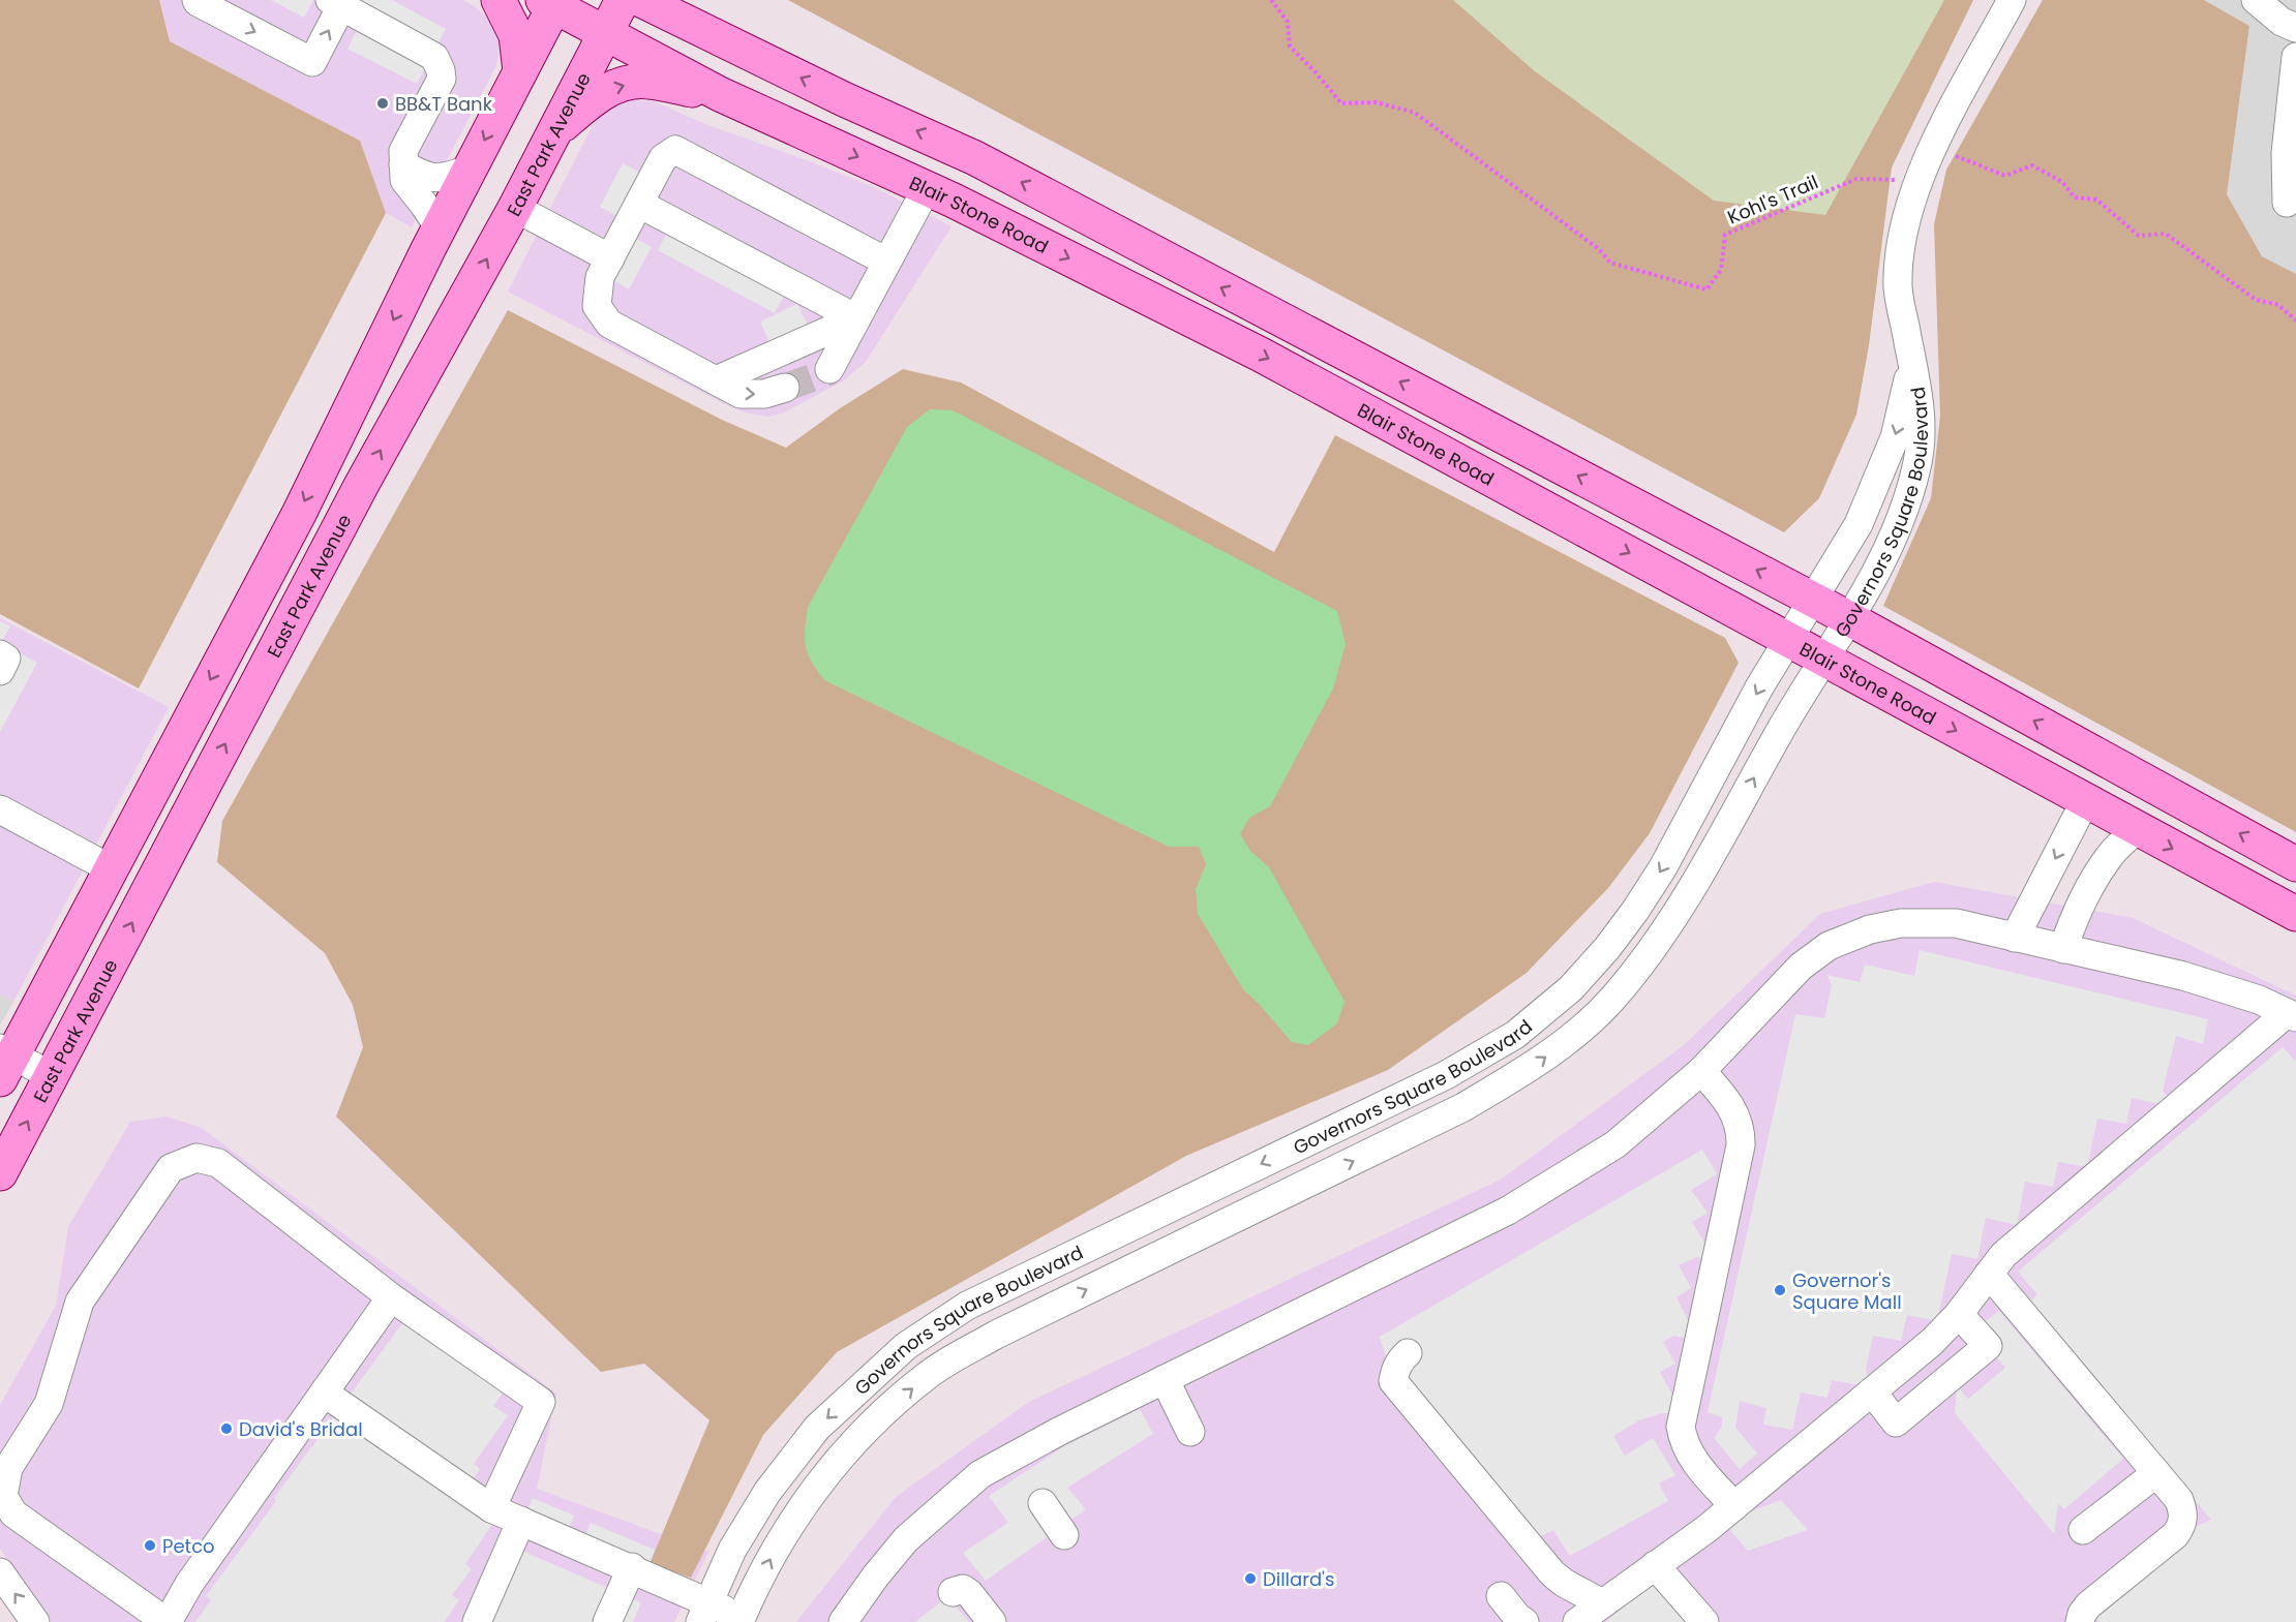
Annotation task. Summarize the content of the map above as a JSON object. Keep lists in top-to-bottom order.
{
  "streets": {
    "main road": ["East Park Avenue", "Blair Stone Road"],
    "street": ["Governors Square Boulevard"],
    "path": ["Kohl's Trail"]
  },
  "crossings": [
    ["East Park Avenue", "Blair Stone Road"],
    ["Blair Stone Road", "Governors Square Boulevard"]
  ],
  "places": [
    "BB&T Bank",
    "Governor's Square Mall",
    "David's Bridal",
    "Petco",
    "Dillard's"
  ]
}
